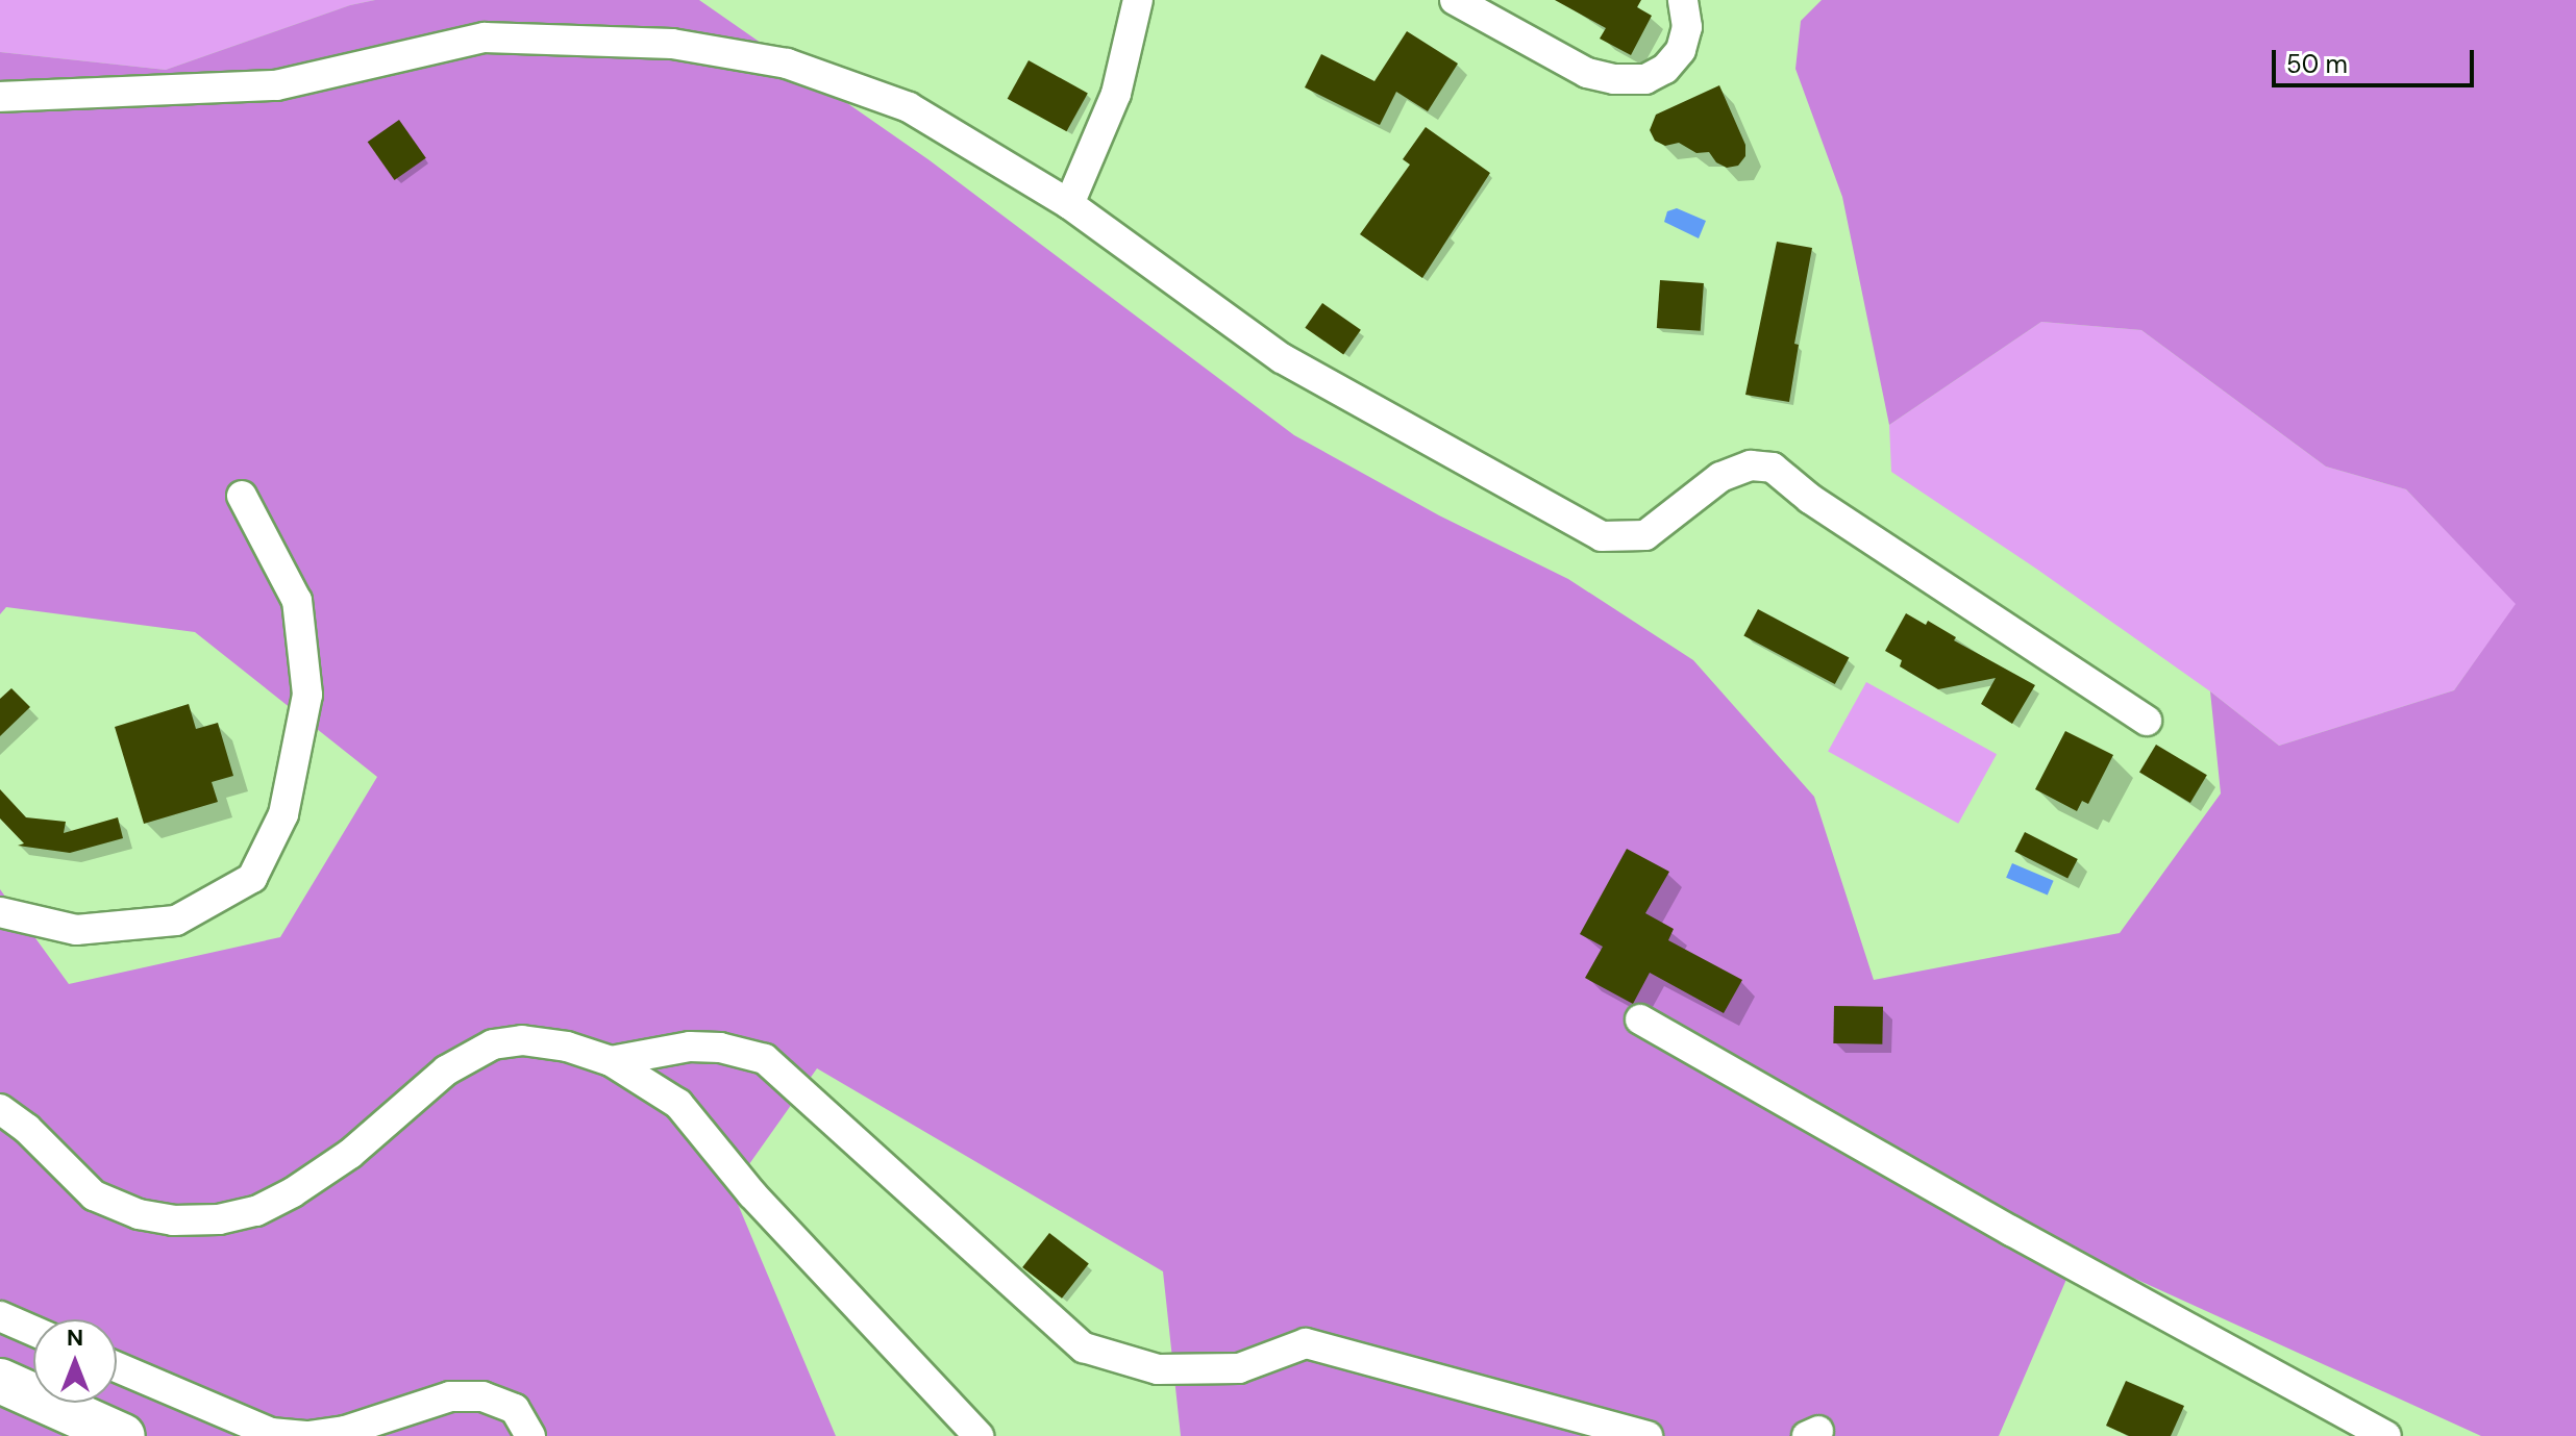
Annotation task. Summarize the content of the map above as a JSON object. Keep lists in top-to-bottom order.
{
  "scale_bar": "50 m",
  "north": "top"
}
